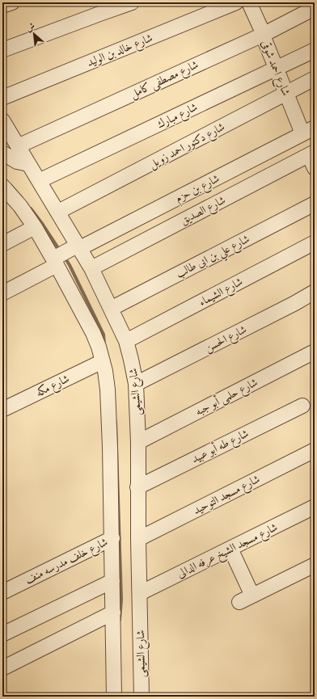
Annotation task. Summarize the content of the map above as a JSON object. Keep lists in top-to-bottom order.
{
  "streets": {
    "street": [
      "شارع خالد بن الوليد",
      "شارع احمد شوقى",
      "شارع مصطفى كامل",
      "شارع مبارك",
      "شارع دكتور احمد زويل",
      "شارع بن حزم",
      "شارع الصديق",
      "شارع علي بن ابى طالب",
      "شارع الشيماء",
      "شارع الحسن",
      "شارع مكه",
      "شارع الشيمى",
      "شارع حلمى أبو جبه",
      "شارع طه أبو عبيد",
      "شارع مسجد التوحيد",
      "شارع مسجد الشيخ عرفه الدالى",
      "شارع خلف مدرسه منف"
    ]
  },
  "crossings": [
    ["شارع احمد شوقى", "شارع مصطفى كامل"],
    ["شارع احمد شوقى", "شارع مبارك"],
    ["شارع احمد شوقى", "شارع دكتور احمد زويل"],
    ["شارع احمد شوقى", "شارع بن حزم"],
    ["شارع مصطفى كامل", "شارع الشيمى"],
    ["شارع مبارك", "شارع الشيمى"],
    ["شارع دكتور احمد زويل", "شارع الشيمى"],
    ["شارع بن حزم", "شارع الشيمى"],
    ["شارع الصديق", "شارع الشيمى"],
    ["شارع علي بن ابى طالب", "شارع الشيمى"],
    ["شارع الشيماء", "شارع الشيمى"],
    ["شارع الحسن", "شارع الشيمى"],
    ["شارع الشيمى", "شارع حلمى أبو جبه"],
    ["شارع الشيمى", "شارع طه أبو عبيد"],
    ["شارع الشيمى", "شارع مسجد التوحيد"],
    ["شارع الشيمى", "شارع مسجد الشيخ عرفه الدالى"]
  ],
  "north": "top left"
}
